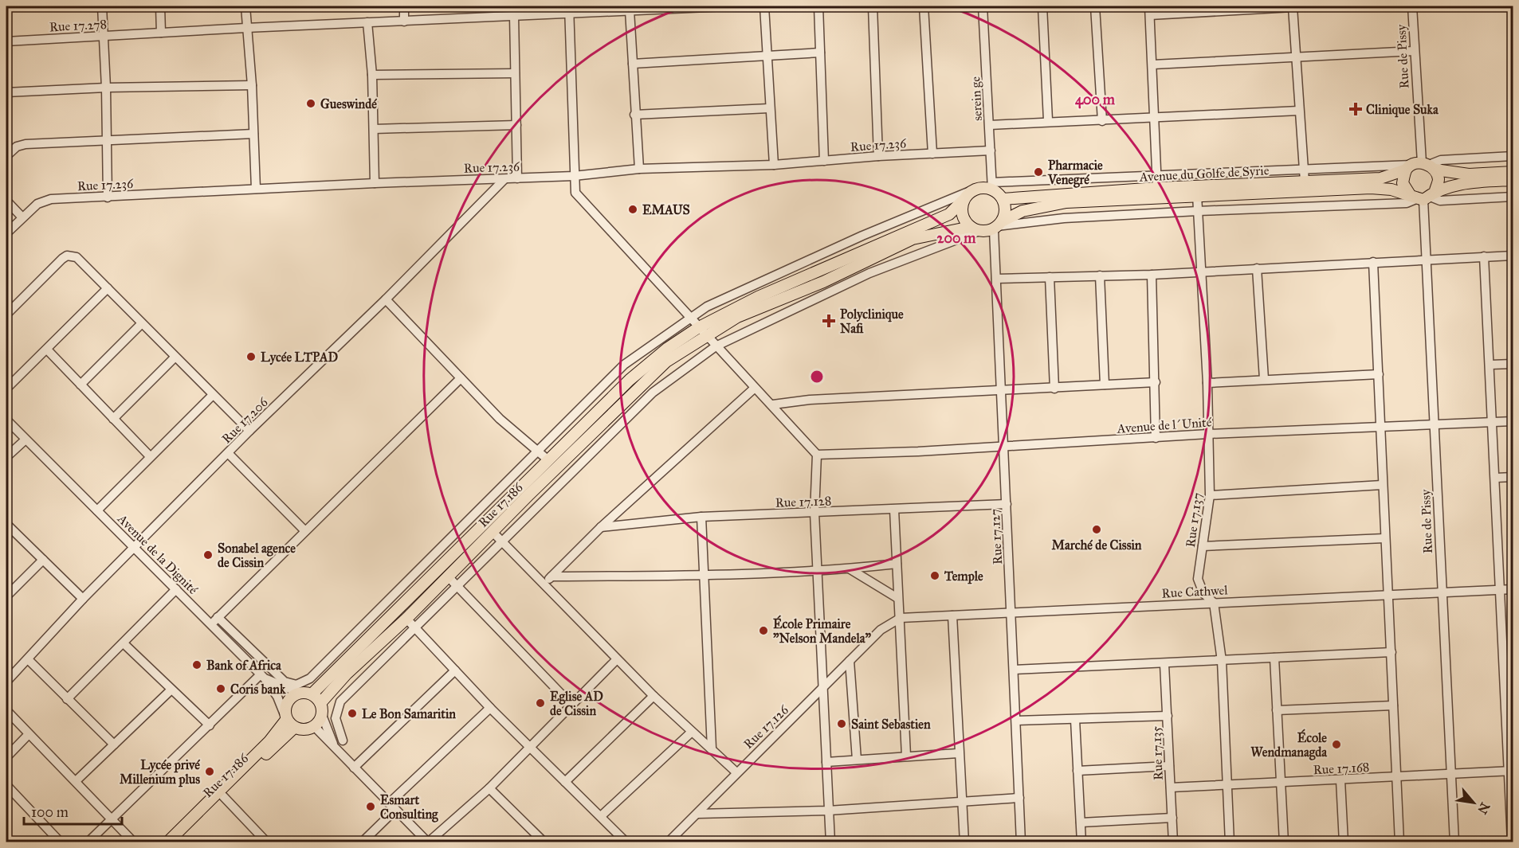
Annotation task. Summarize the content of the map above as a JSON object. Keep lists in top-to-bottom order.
{
  "streets": {
    "main road": ["Avenue du Golfe de Syrie", "Rue 17.186"],
    "street": [
      "Rue 17.278",
      "Rue de Pissy",
      "serein ge",
      "Rue 17.236",
      "Rue 17.206",
      "Avenue de l´Unité",
      "Rue 17.128",
      "Rue 17.137",
      "Rue 17.127",
      "Avenue de la Dignité",
      "Rue Cathwel",
      "Rue 17.126",
      "Rue 17.135",
      "Rue 17.168"
    ]
  },
  "crossings": [
    ["Rue de Pissy", "Avenue du Golfe de Syrie"],
    ["Rue de Pissy", "Avenue de l´Unité"],
    ["Rue de Pissy", "Rue Cathwel"],
    ["Rue de Pissy", "Rue 17.168"],
    ["serein ge", "Rue 17.236"],
    ["serein ge", "Avenue du Golfe de Syrie"],
    ["serein ge", "Rue 17.127"],
    ["Rue 17.236", "Rue 17.206"],
    ["Avenue du Golfe de Syrie", "Rue 17.127"],
    ["Rue 17.206", "Avenue de la Dignité"],
    ["Avenue de l´Unité", "Rue 17.137"],
    ["Avenue de l´Unité", "Rue 17.127"],
    ["Rue 17.128", "Rue 17.127"],
    ["Rue 17.186", "Avenue de la Dignité"],
    ["Rue 17.137", "Rue Cathwel"],
    ["Rue 17.137", "Rue 17.168"],
    ["Rue 17.127", "Rue Cathwel"],
    ["Rue Cathwel", "Rue 17.126"],
    ["Rue 17.135", "Rue 17.168"]
  ],
  "places": {
    "other": [
      "Gueswindé",
      "Pharmacie Venegré",
      "EMAUS",
      "Lycée LTPAD",
      "Marché de Cissin",
      "Sonabel agence de Cissin",
      "Temple",
      "École Primaire \"Nelson Mandela\"",
      "Bank of Africa",
      "Coris bank",
      "Eglise AD de Cissin",
      "Le Bon Samaritin",
      "Saint Sebastien",
      "École Wendmanagda",
      "Lycée privé Millenium plus",
      "Esmart Consulting"
    ],
    "health": ["Clinique Suka", "Polyclinique Nafi"]
  },
  "scale_bar": "100 m",
  "north": "bottom right",
  "rings": ["400 m", "200 m"]
}
